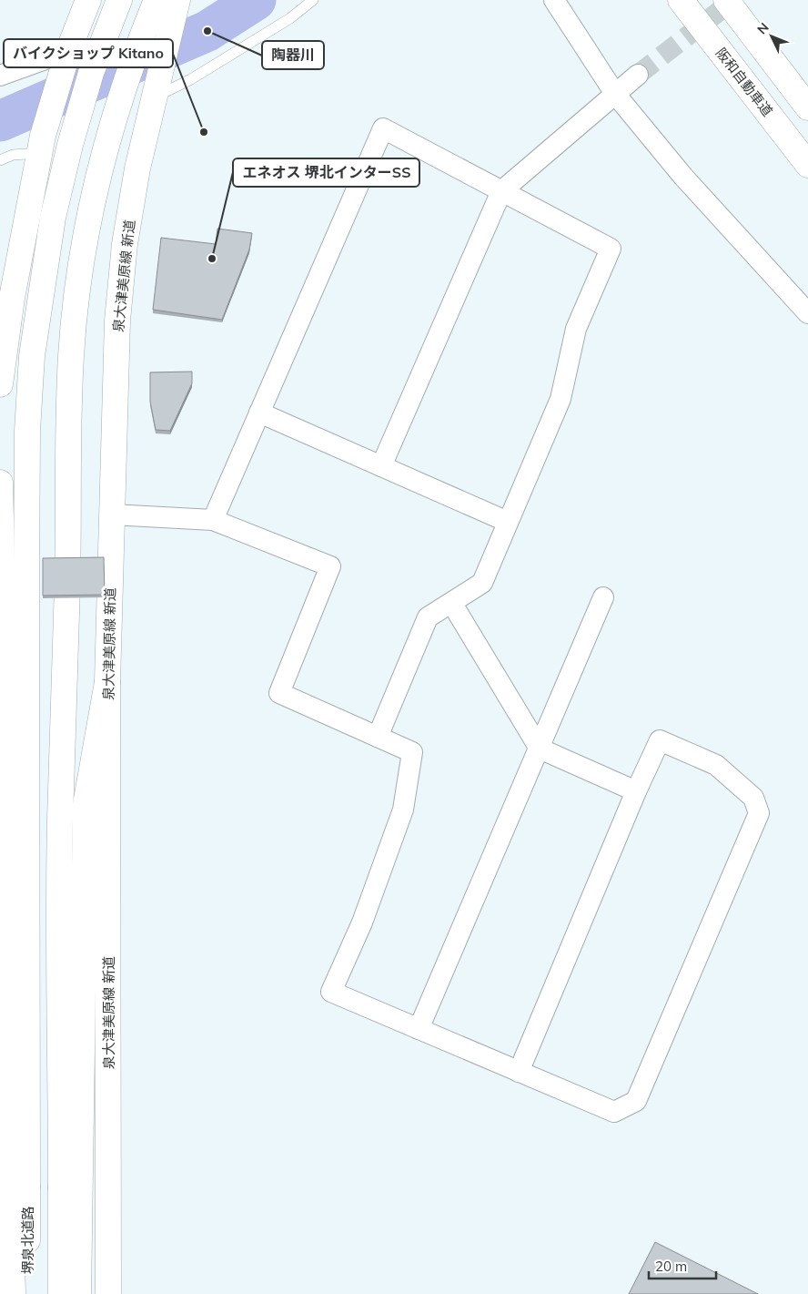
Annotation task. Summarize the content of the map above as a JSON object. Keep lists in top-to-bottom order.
{
  "streets": {
    "main road": ["阪和自動車道", "泉大津美原線 新道", "堺泉北道路"]
  },
  "places": ["陶器川", "バイクショップ Kitano", "エネオス 堺北インターSS"],
  "scale_bar": "20 m",
  "north": "top left"
}
